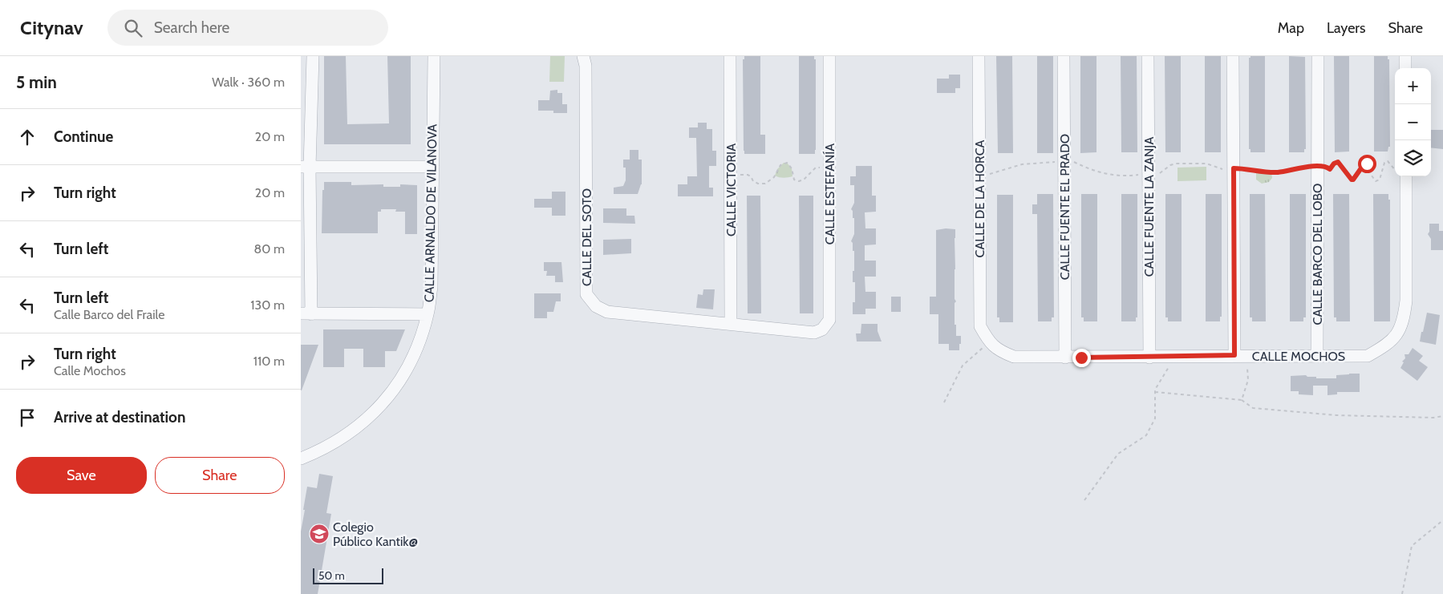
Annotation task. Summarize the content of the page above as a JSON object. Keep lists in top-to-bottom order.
{
  "streets": {
    "street": [
      "CALLE VICTORIA",
      "CALLE ESTEFANÍA",
      "CALLE DE LA HORCA",
      "CALLE FUENTE EL PRADO",
      "CALLE FUENTE LA ZANJA",
      "CALLE ARNALDO DE VILANOVA",
      "CALLE DEL SOTO",
      "CALLE BARCO DEL LOBO",
      "CALLE MOCHOS"
    ]
  },
  "crossings": [
    ["CALLE VICTORIA", "CALLE DEL SOTO"],
    ["CALLE ESTEFANÍA", "CALLE DEL SOTO"],
    ["CALLE DE LA HORCA", "CALLE MOCHOS"],
    ["CALLE FUENTE EL PRADO", "CALLE MOCHOS"],
    ["CALLE FUENTE LA ZANJA", "CALLE MOCHOS"],
    ["CALLE BARCO DEL LOBO", "CALLE MOCHOS"]
  ],
  "places": {
    "school or university": ["Colegio Público Kantik@"]
  },
  "scale_bar": "50 m",
  "page": {
    "header": "Citynav",
    "search": "Search here",
    "nav": ["Map", "Layers", "Share"],
    "heading": ["5 min", "Walk · 360 m"],
    "map_buttons": ["+", "−"],
    "list": [
      ["Continue", "20 m"],
      ["Turn right", "20 m"],
      ["Turn left", "80 m"],
      ["Turn left", "Calle Barco del Fraile", "130 m"],
      ["Turn right", "Calle Mochos", "110 m"],
      "Arrive at destination"
    ],
    "buttons": ["Save", "Share"],
    "scale": "50 m"
  }
}
